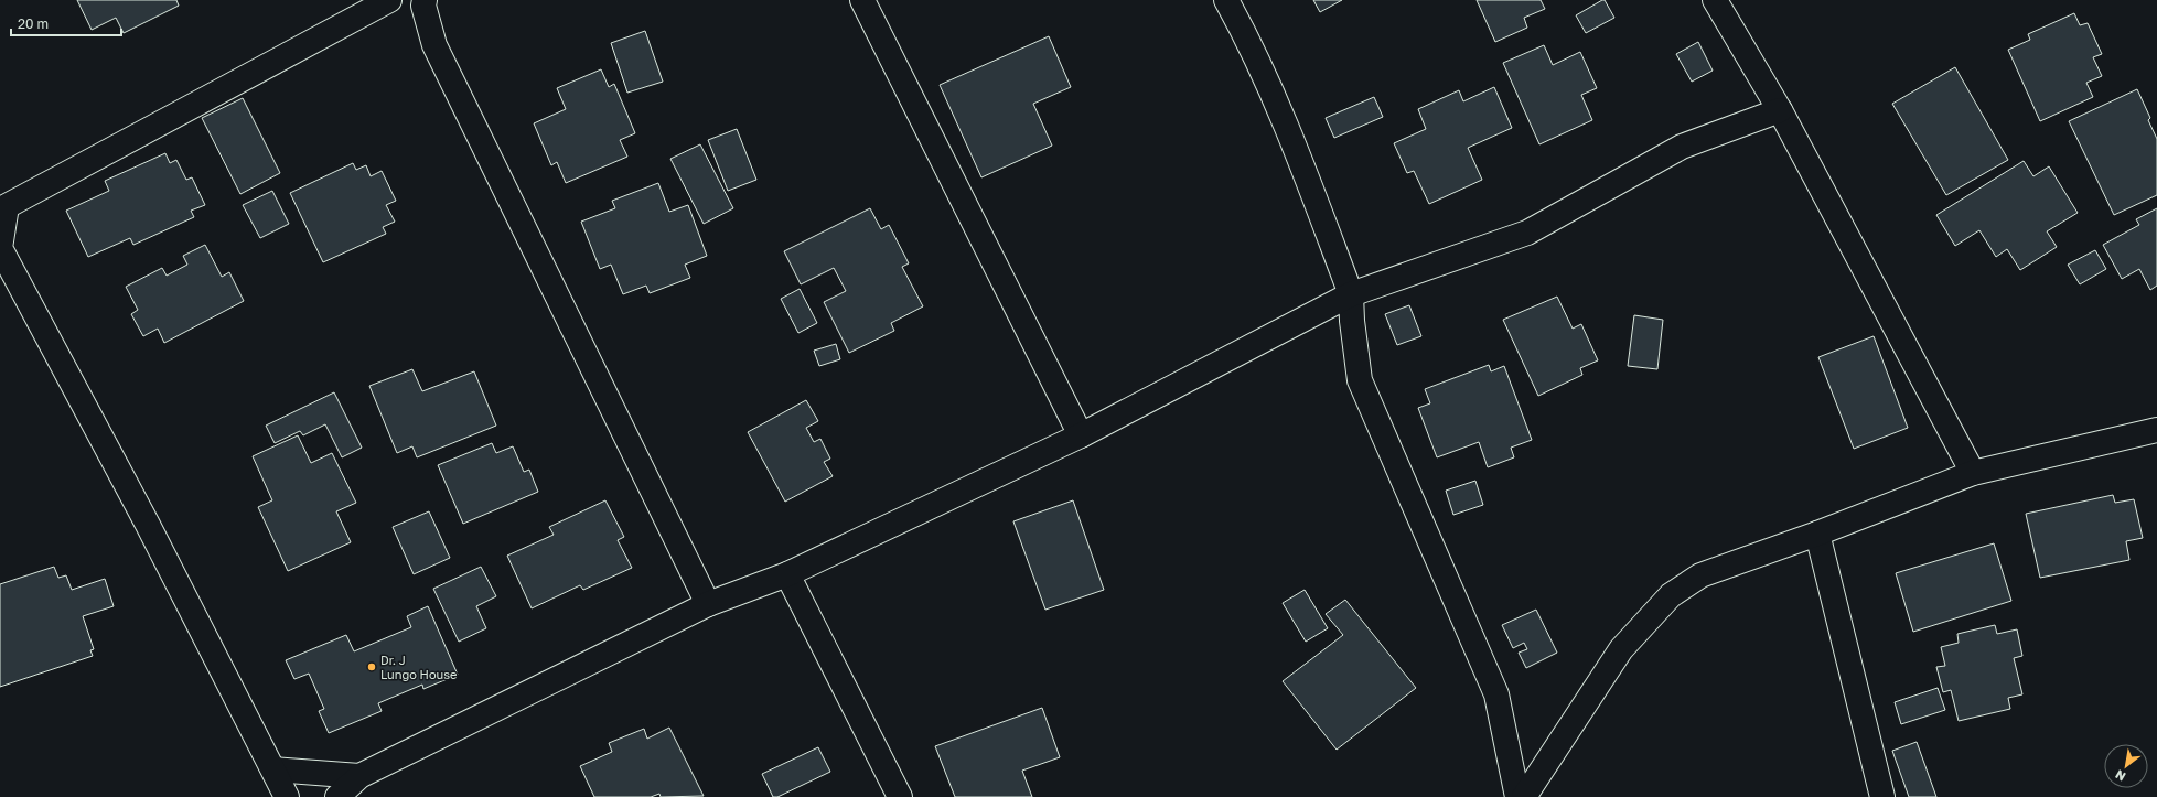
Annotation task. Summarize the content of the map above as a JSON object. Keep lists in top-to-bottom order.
{
  "places": ["Dr. J Lungo House"],
  "scale_bar": "20 m",
  "north": "bottom left"
}
